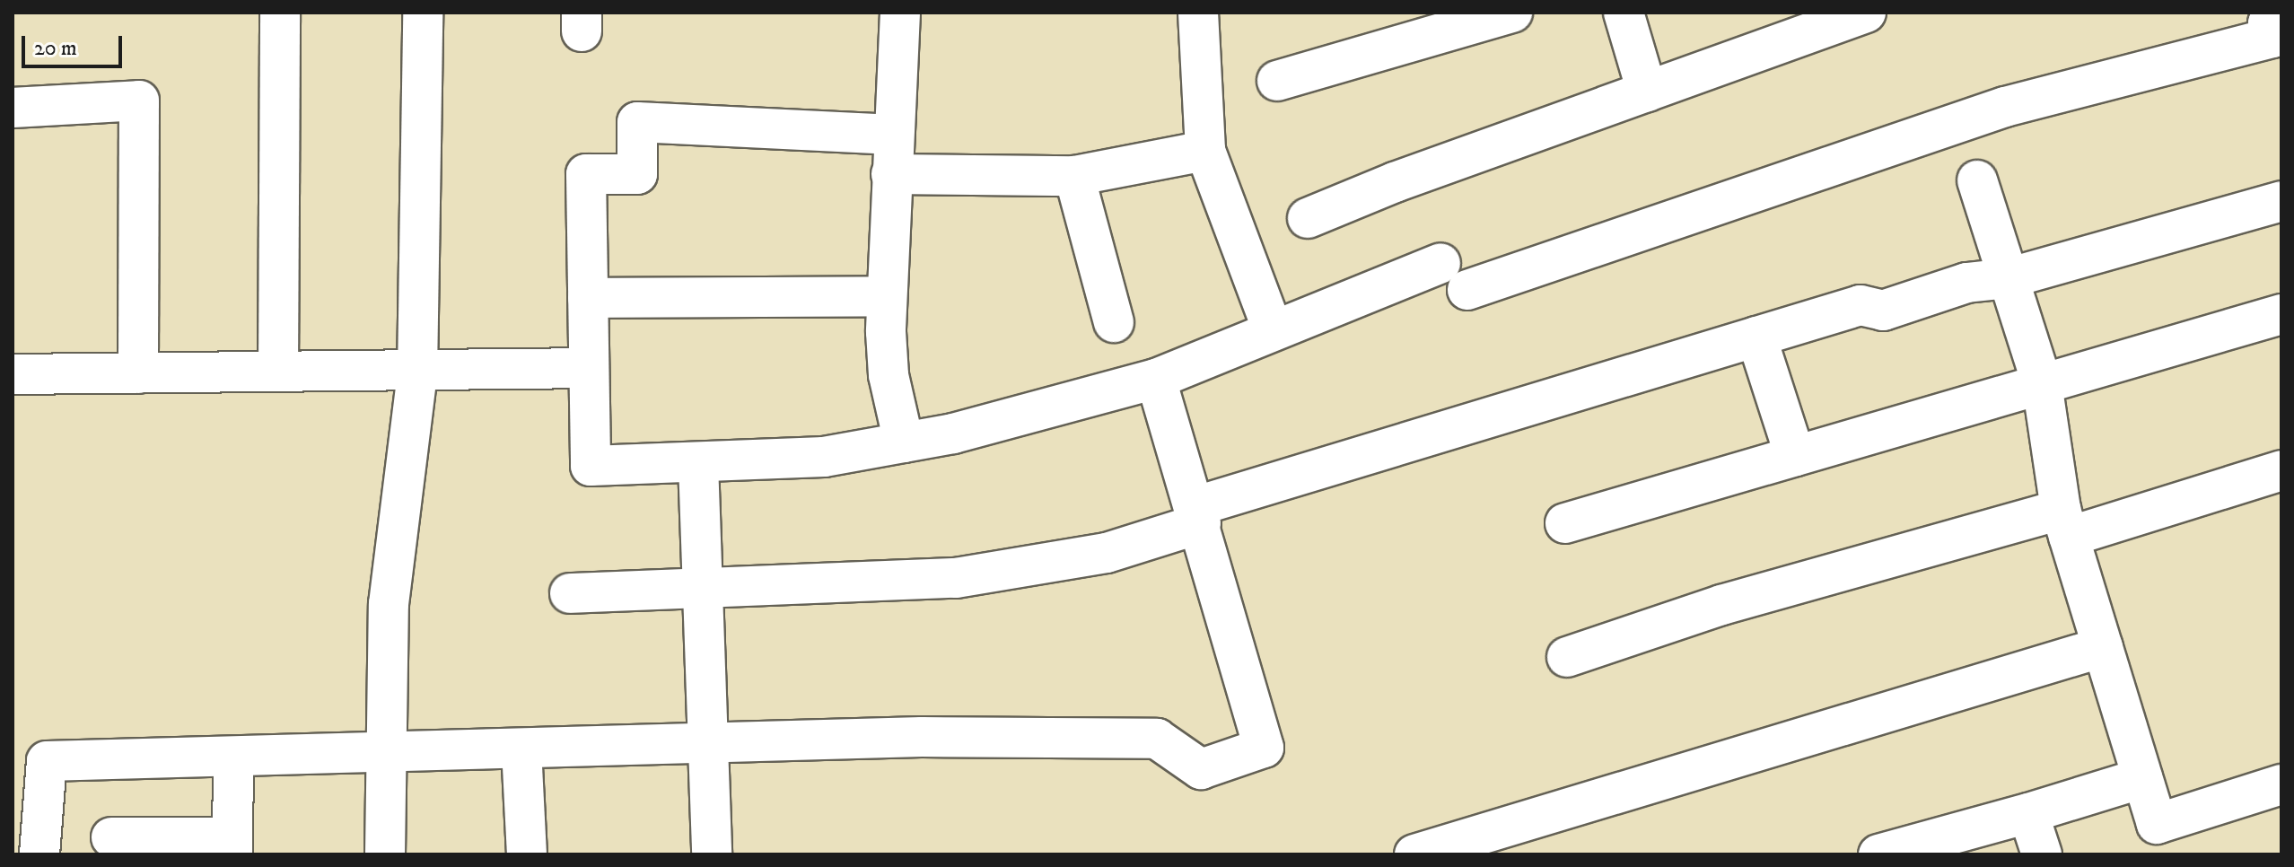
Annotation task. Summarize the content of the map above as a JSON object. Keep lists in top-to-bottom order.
{
  "scale_bar": "20 m"
}
